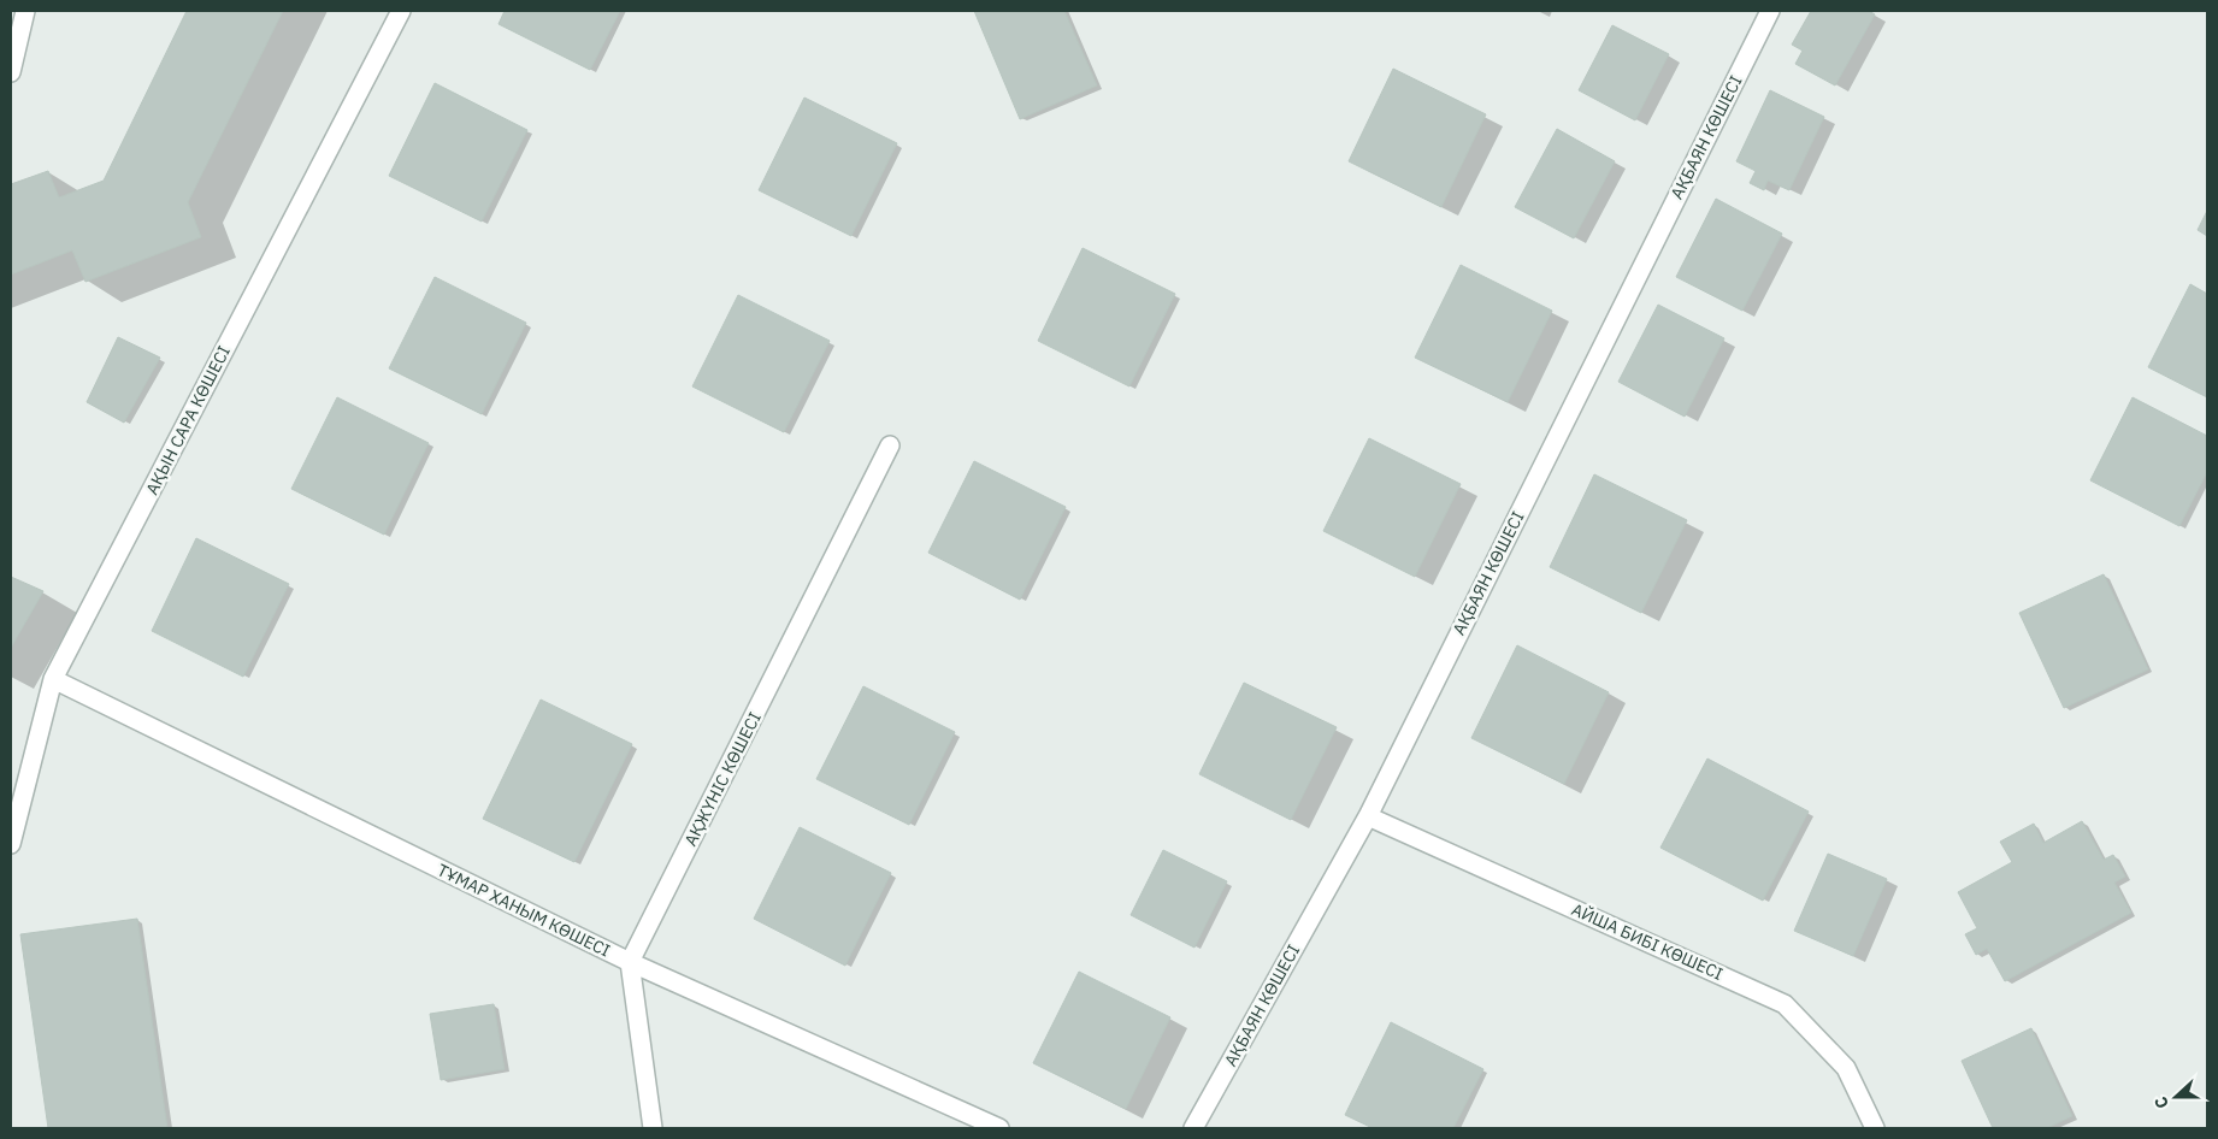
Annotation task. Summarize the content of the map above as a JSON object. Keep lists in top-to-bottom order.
{
  "streets": {
    "street": [
      "АҚБАЯН КӨШЕСІ",
      "АҚЫН САРА КӨШЕСІ",
      "АҚЖҮНІС КӨШЕСІ",
      "ТҰМАР ХАНЫМ КӨШЕСІ",
      "АЙША БИБІ КӨШЕСІ"
    ]
  },
  "crossings": [
    ["АҚБАЯН КӨШЕСІ", "АЙША БИБІ КӨШЕСІ"],
    ["АҚЫН САРА КӨШЕСІ", "ТҰМАР ХАНЫМ КӨШЕСІ"],
    ["АҚЖҮНІС КӨШЕСІ", "ТҰМАР ХАНЫМ КӨШЕСІ"]
  ],
  "north": "left"
}
